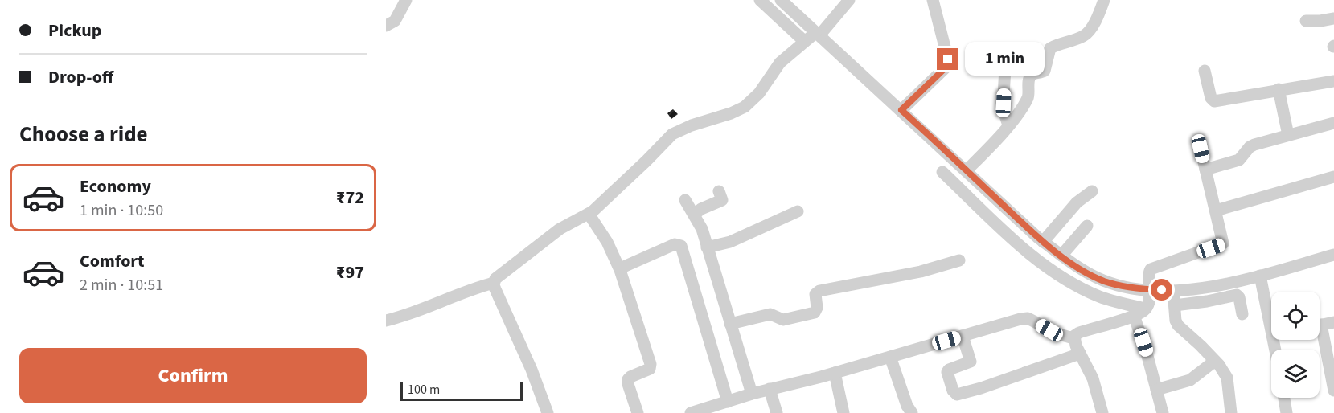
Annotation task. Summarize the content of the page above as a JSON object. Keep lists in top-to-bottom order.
{
  "scale_bar": "100 m",
  "page": {
    "banner": ["Pickup", "Drop-off"],
    "bubble": "1 min",
    "heading": "Choose a ride",
    "list": [
      {
        "name": "Economy",
        "note": "1 min · 10:50",
        "value": "₹72"
      },
      {
        "name": "Comfort",
        "note": "2 min · 10:51",
        "value": "₹97"
      }
    ],
    "buttons": "Confirm",
    "scale": "100 m"
  }
}
